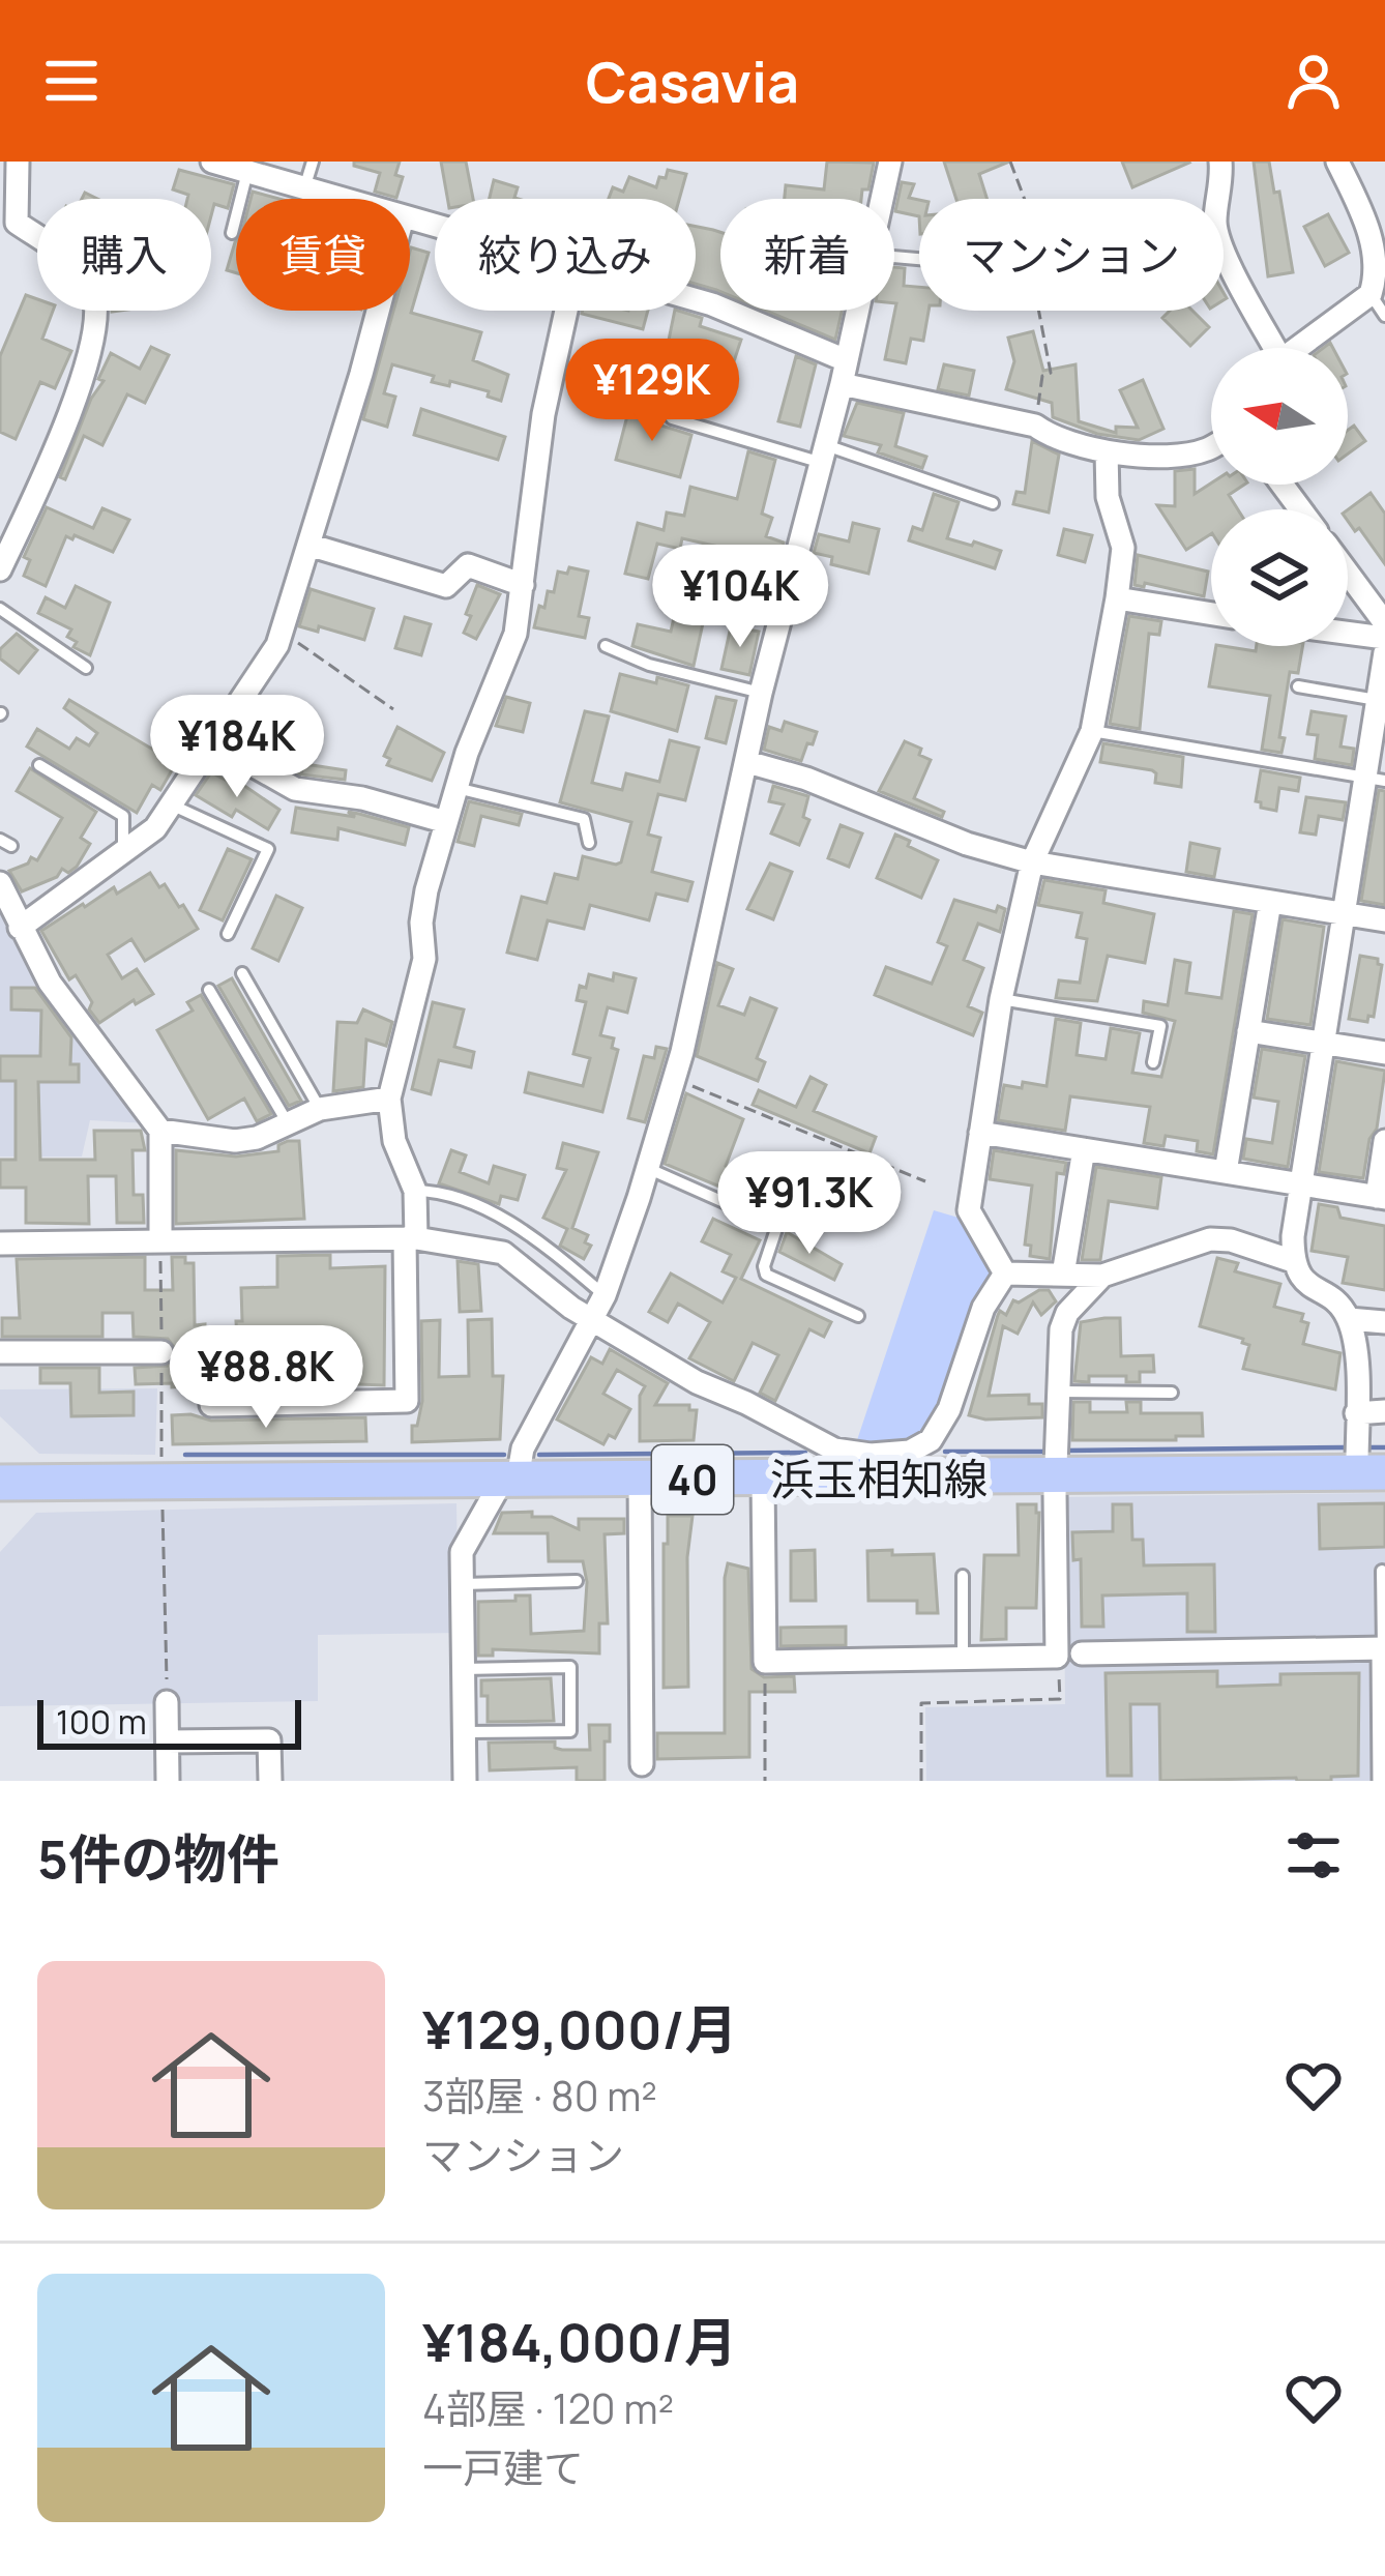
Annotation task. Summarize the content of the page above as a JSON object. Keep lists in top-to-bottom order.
{
  "streets": {
    "main road": ["浜玉相知線", "40"]
  },
  "scale_bar": "100 m",
  "north": "left",
  "page": {
    "header": "Casavia",
    "chip": [
      "購入",
      "賃貸",
      "絞り込み",
      "新着",
      "マンション"
    ],
    "price": [
      "¥129K",
      "¥104K",
      "¥184K",
      "¥91.3K",
      "¥88.8K"
    ],
    "scale": "100 m",
    "heading": "5件の物件",
    "list": [
      {
        "name": "¥129,000/月",
        "note": "3部屋 · 80 m² · マンション"
      },
      {
        "name": "¥184,000/月",
        "note": "4部屋 · 120 m² · 一戸建て"
      }
    ]
  }
}
